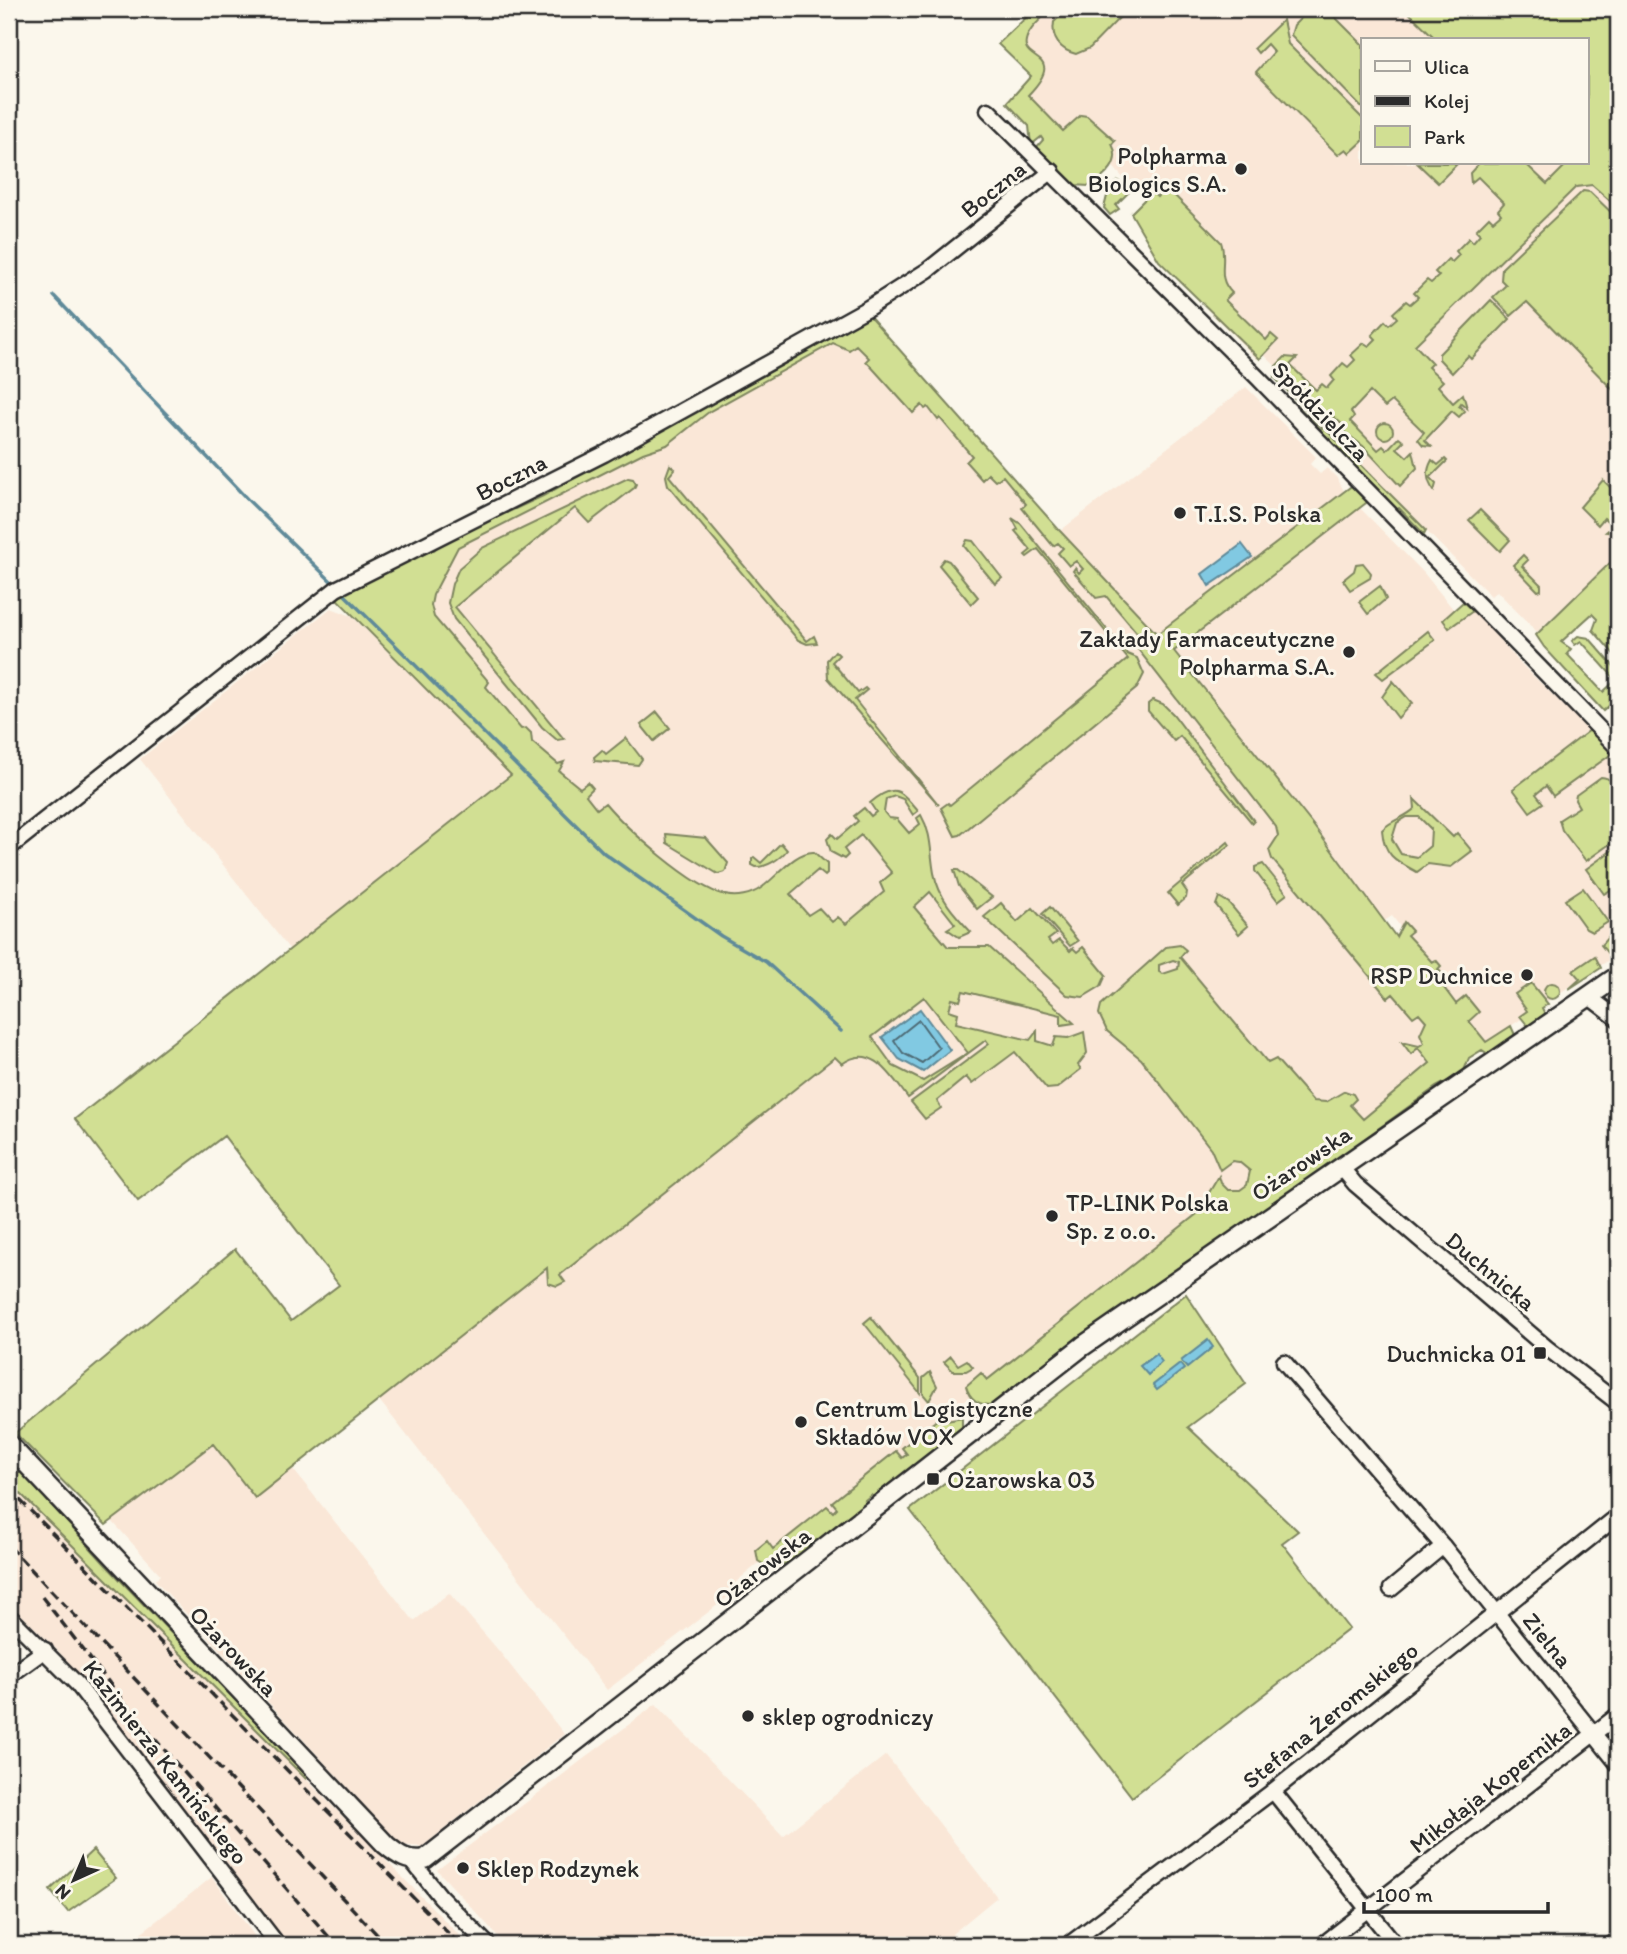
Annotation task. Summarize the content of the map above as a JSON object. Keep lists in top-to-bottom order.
{
  "streets": {
    "main road": ["Ożarowska"],
    "street": [
      "Boczna",
      "Spółdzielcza",
      "Duchnicka",
      "Zielna",
      "Stefana Żeromskiego",
      "Kazimierza Kamińskiego",
      "Mikołaja Kopernika"
    ]
  },
  "crossings": [
    ["Boczna", "Spółdzielcza"],
    ["Ożarowska", "Duchnicka"],
    ["Zielna", "Stefana Żeromskiego"],
    ["Zielna", "Mikołaja Kopernika"]
  ],
  "places": {
    "other": [
      "Polpharma Biologics S.A.",
      "T.I.S. Polska",
      "Zakłady Farmaceutyczne Polpharma S.A.",
      "RSP Duchnice",
      "TP-LINK Polska Sp. z o.o.",
      "Centrum Logistyczne Składów VOX",
      "sklep ogrodniczy",
      "Sklep Rodzynek"
    ],
    "transit": ["Duchnicka 01", "Ożarowska 03"]
  },
  "legend": ["Ulica", "Kolej", "Park"],
  "scale_bar": "100 m",
  "north": "bottom left"
}
